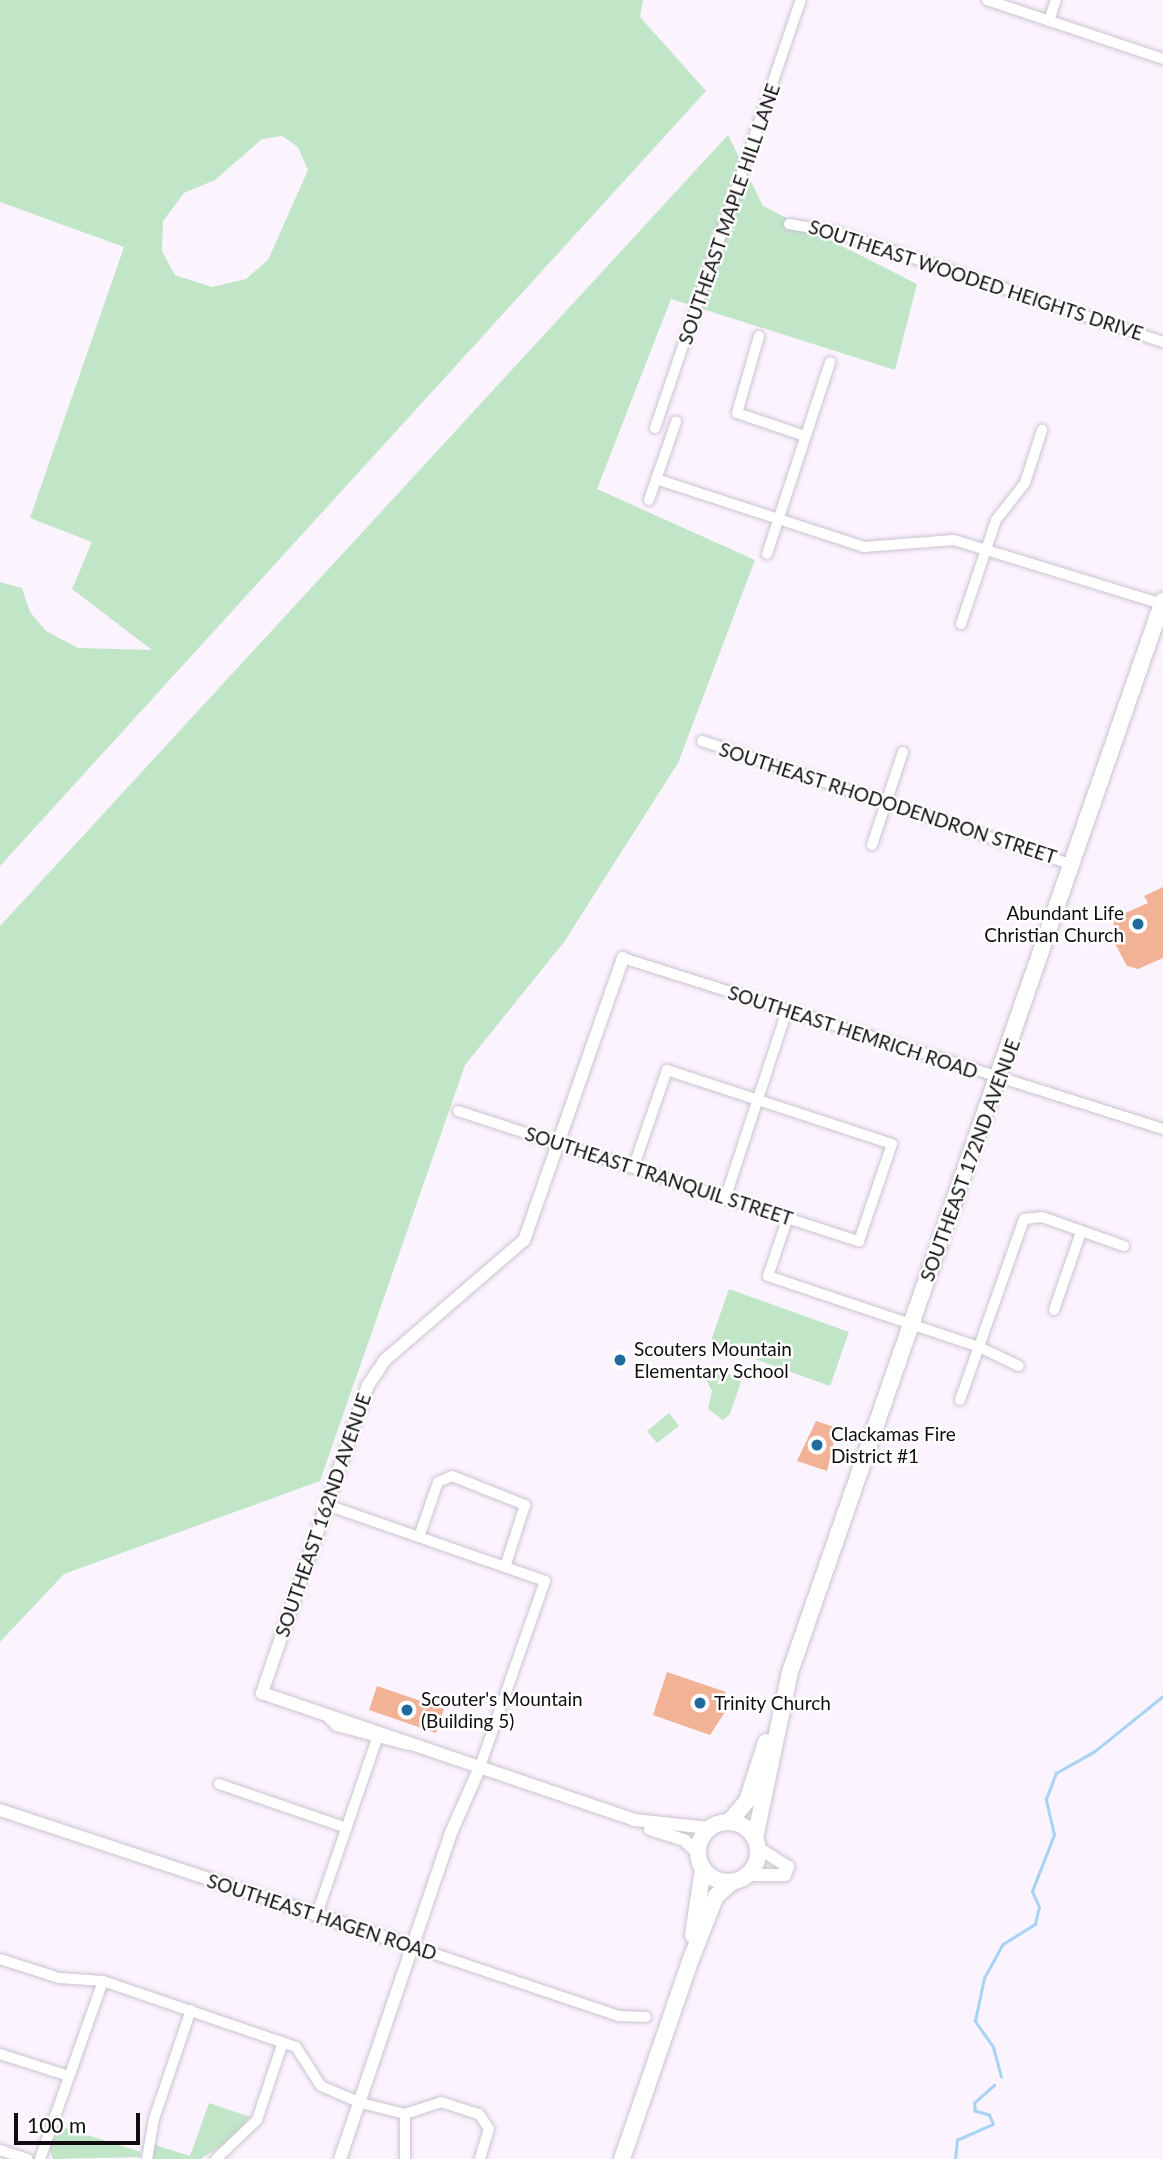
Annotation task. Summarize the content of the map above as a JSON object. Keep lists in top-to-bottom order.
{
  "streets": {
    "main road": ["SOUTHEAST 172ND AVENUE"],
    "street": [
      "SOUTHEAST MAPLE HILL LANE",
      "SOUTHEAST WOODED HEIGHTS DRIVE",
      "SOUTHEAST RHODODENDRON STREET",
      "SOUTHEAST HEMRICH ROAD",
      "SOUTHEAST TRANQUIL STREET",
      "SOUTHEAST 162ND AVENUE",
      "SOUTHEAST HAGEN ROAD"
    ]
  },
  "crossings": [
    ["SOUTHEAST RHODODENDRON STREET", "SOUTHEAST 172ND AVENUE"],
    ["SOUTHEAST HEMRICH ROAD", "SOUTHEAST 172ND AVENUE"],
    ["SOUTHEAST HEMRICH ROAD", "SOUTHEAST 162ND AVENUE"],
    ["SOUTHEAST TRANQUIL STREET", "SOUTHEAST 162ND AVENUE"]
  ],
  "places": [
    "Abundant Life Christian Church",
    "Scouters Mountain Elementary School",
    "Clackamas Fire District #1",
    "Trinity Church",
    "Scouter's Mountain (Building 5)"
  ],
  "scale_bar": "100 m"
}
